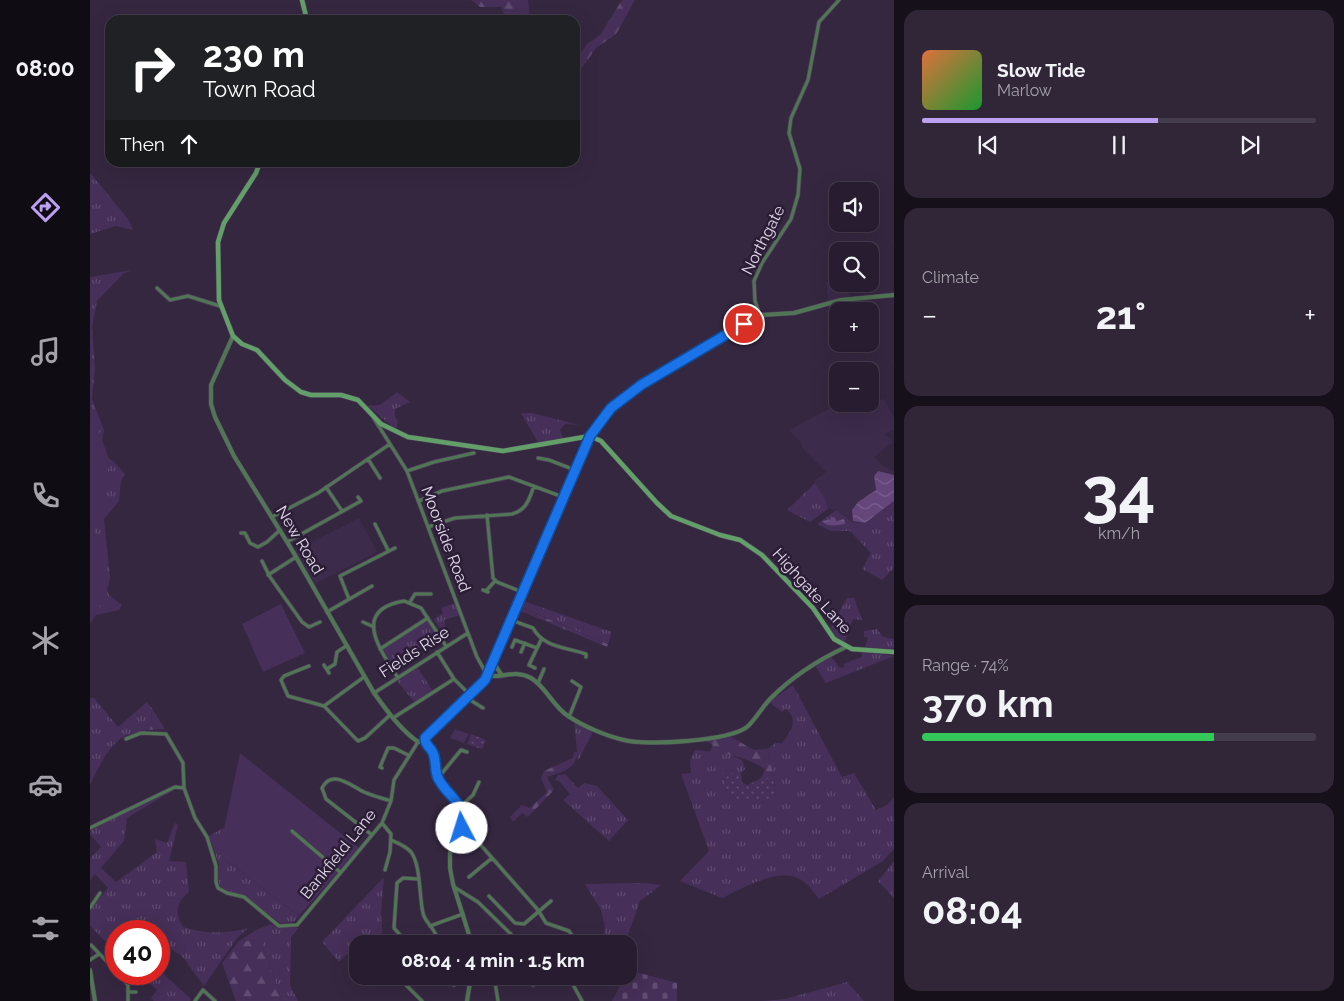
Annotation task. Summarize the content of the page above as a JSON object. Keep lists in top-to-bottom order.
{
  "streets": {
    "main road": ["Highgate Lane"],
    "street": [
      "Northgate",
      "Moorside Road",
      "New Road",
      "Fields Rise",
      "Bankfield Lane"
    ]
  },
  "crossings": [
    ["Moorside Road", "Fields Rise"],
    ["New Road", "Fields Rise"],
    ["New Road", "Bankfield Lane"]
  ],
  "page": {
    "tabs": "08:00",
    "turn": ["230 m", "Town Road"],
    "song": ["Slow Tide", "Marlow"],
    "then": "Then",
    "map_buttons": ["+", "−"],
    "tile": [
      "Climate",
      ["34", "km/h"],
      ["Range · 74%", "370 km"],
      ["Arrival", "08:04"]
    ],
    "heat": ["−", "21°", "+"],
    "limit": "40",
    "trip": "08:04 · 4 min · 1.5 km"
  }
}
